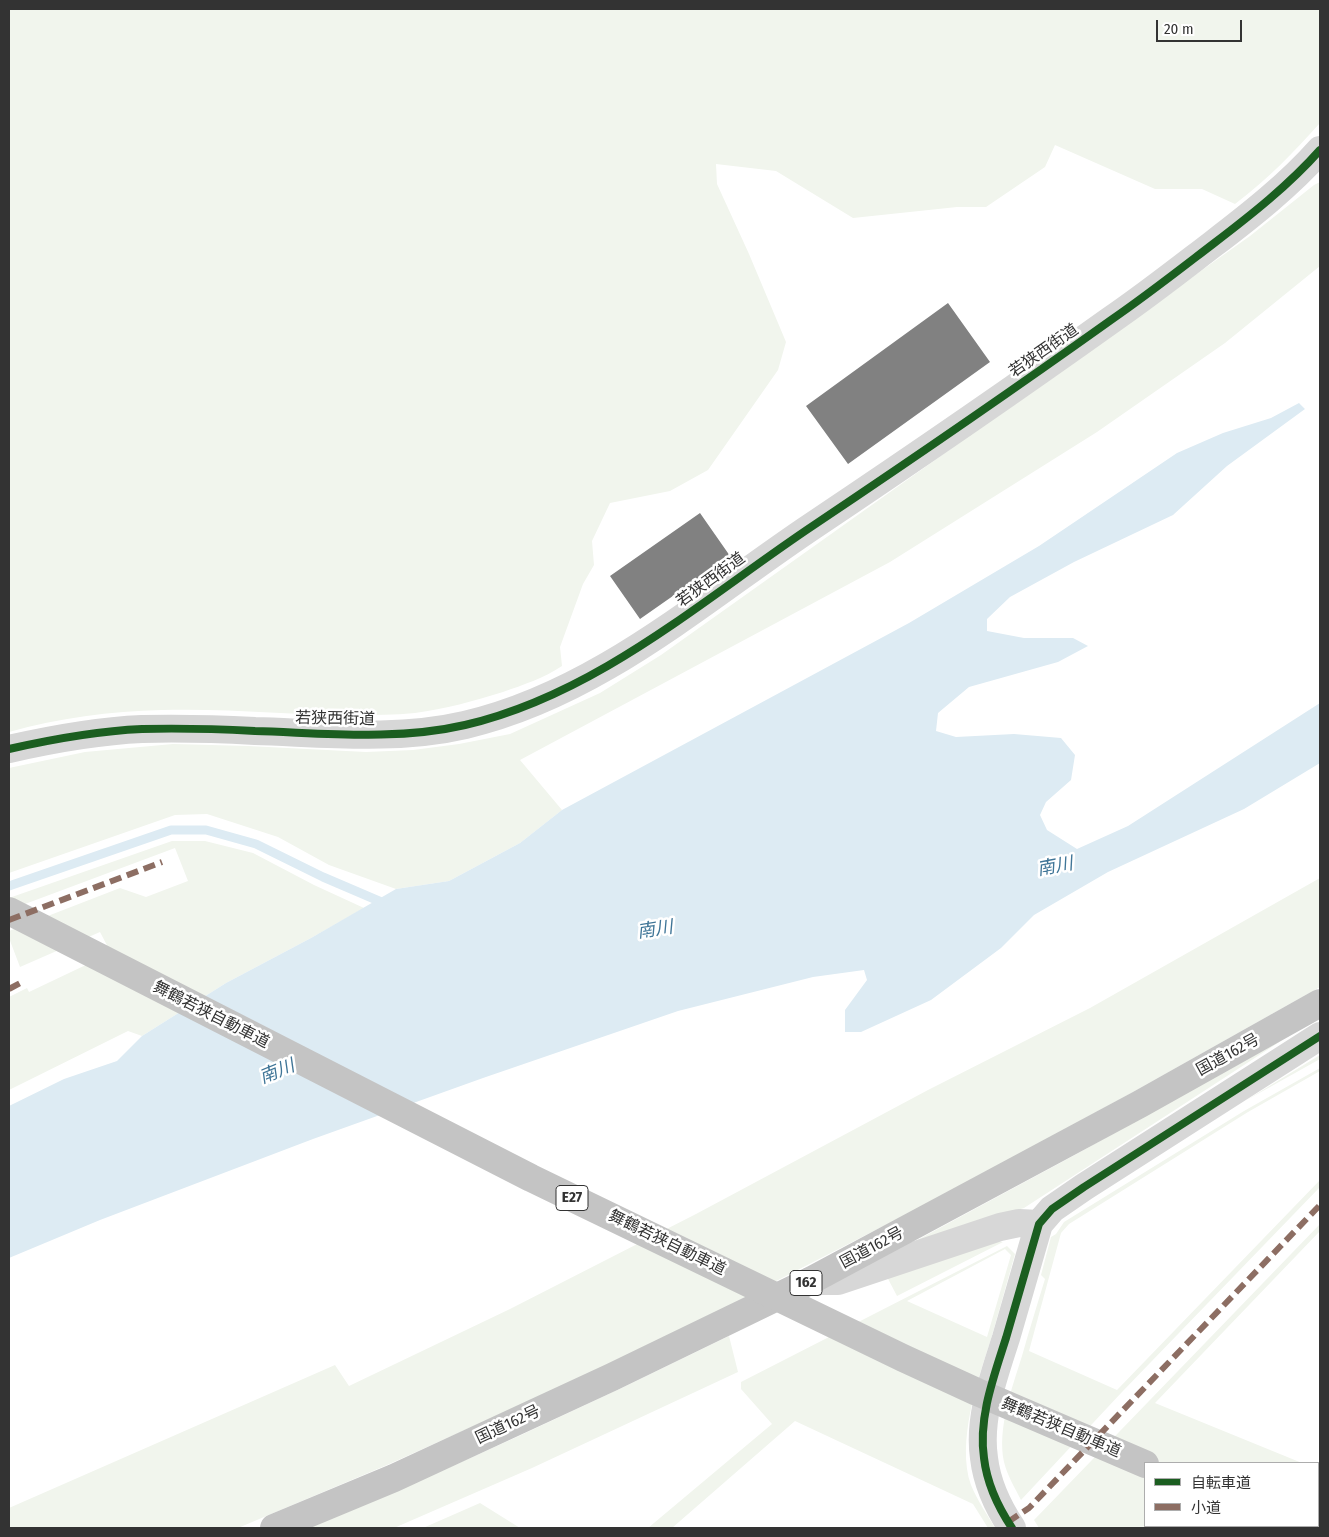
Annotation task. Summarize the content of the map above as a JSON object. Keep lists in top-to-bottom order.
{
  "streets": {
    "highway": [
      "舞鶴若狭自動車道",
      "国道162号",
      "E27",
      "162"
    ],
    "street": ["若狭西街道"]
  },
  "water": ["南川"],
  "legend": ["自転車道", "小道"],
  "scale_bar": "20 m"
}
